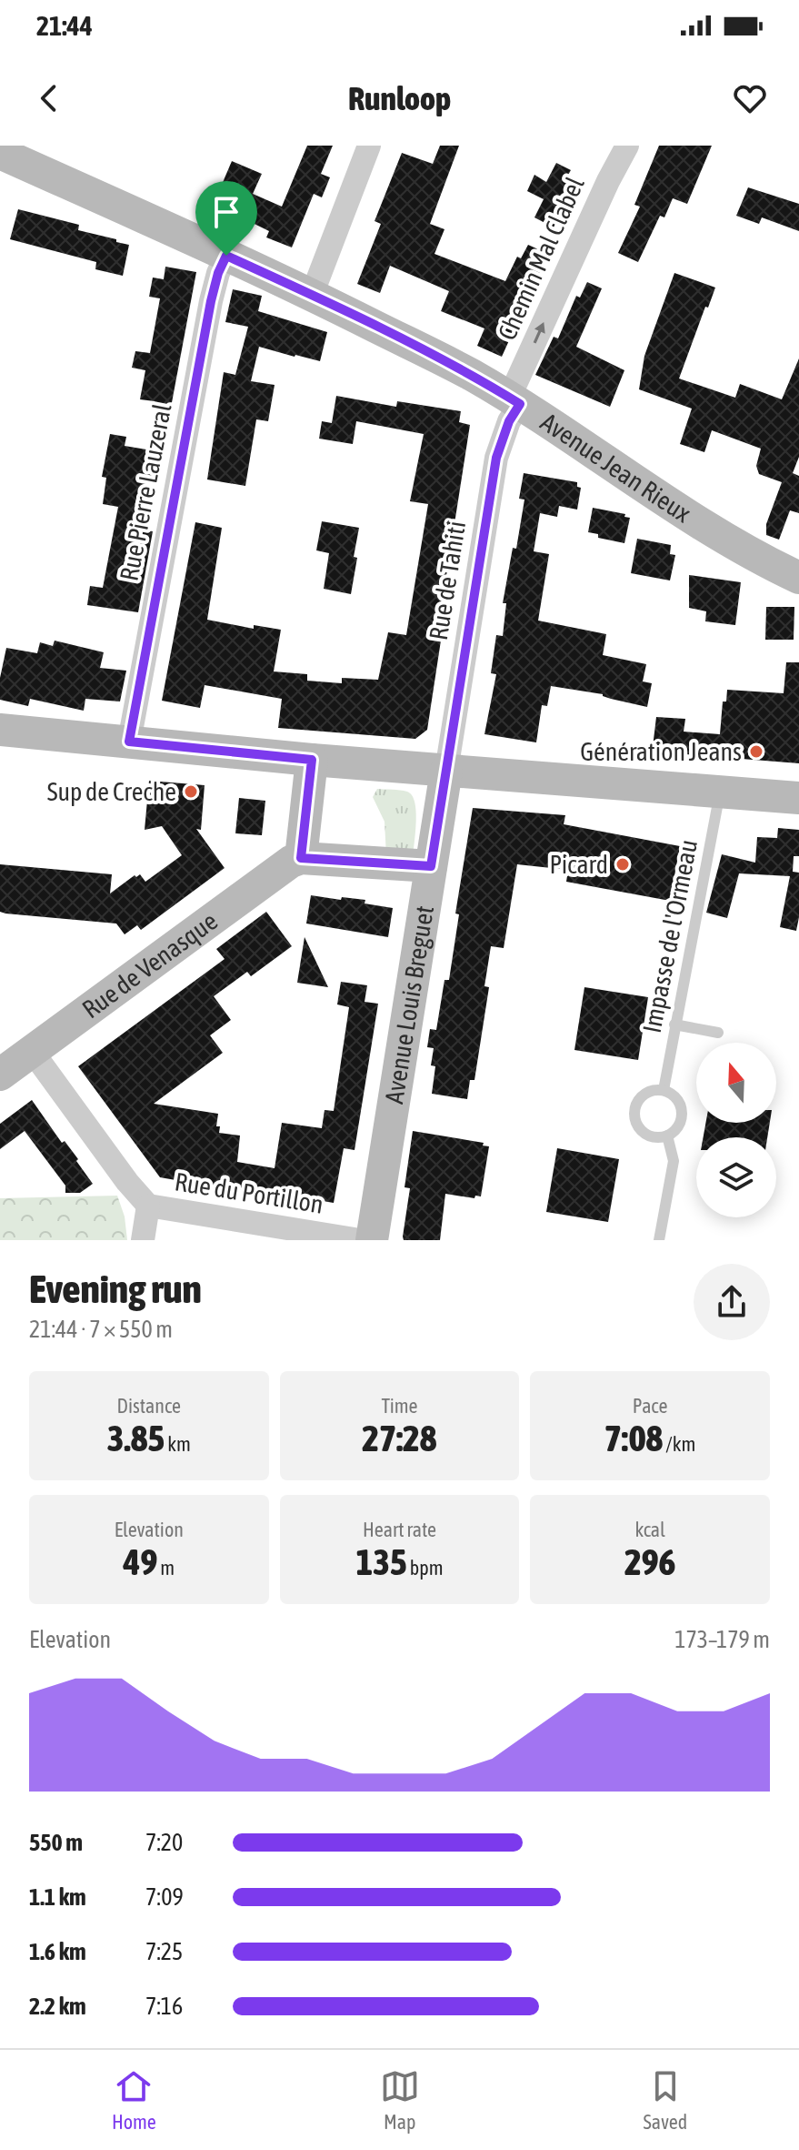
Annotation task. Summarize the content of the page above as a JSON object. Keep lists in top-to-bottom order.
{
  "streets": {
    "main road": ["Avenue Jean Rieux", "Rue de Venasque", "Avenue Louis Breguet"],
    "street": [
      "Chemin Mal Clabel",
      "Rue Pierre Lauzeral",
      "Rue de Tahiti",
      "Rue du Portillon"
    ],
    "lane": ["Impasse de l'Ormeau"]
  },
  "crossings": [
    ["Chemin Mal Clabel", "Avenue Jean Rieux"],
    ["Chemin Mal Clabel", "Rue de Tahiti"],
    ["Avenue Jean Rieux", "Rue Pierre Lauzeral"],
    ["Avenue Jean Rieux", "Rue de Tahiti"],
    ["Rue de Tahiti", "Avenue Louis Breguet"],
    ["Rue de Venasque", "Rue du Portillon"]
  ],
  "one_way": ["Chemin Mal Clabel"],
  "places": ["Génération Jeans", "Sup de Creche", "Picard"],
  "north": "top",
  "page": {
    "status": "21:44",
    "header": "Runloop",
    "heading": ["Evening run", "21:44 · 7 × 550 m"],
    "stats": [
      ["Distance", "3.85 km"],
      ["Time", "27:28"],
      ["Pace", "7:08 /km"],
      ["Elevation", "49 m"],
      ["Heart rate", "135 bpm"],
      ["kcal", "296"]
    ],
    "chart": ["Elevation", "173–179 m"],
    "list": [
      {
        "name": "550 m",
        "note": "7:20"
      },
      {
        "name": "1.1 km",
        "note": "7:09"
      },
      {
        "name": "1.6 km",
        "note": "7:25"
      },
      {
        "name": "2.2 km",
        "note": "7:16"
      }
    ],
    "tabs": ["Home", "Map", "Saved"]
  }
}
